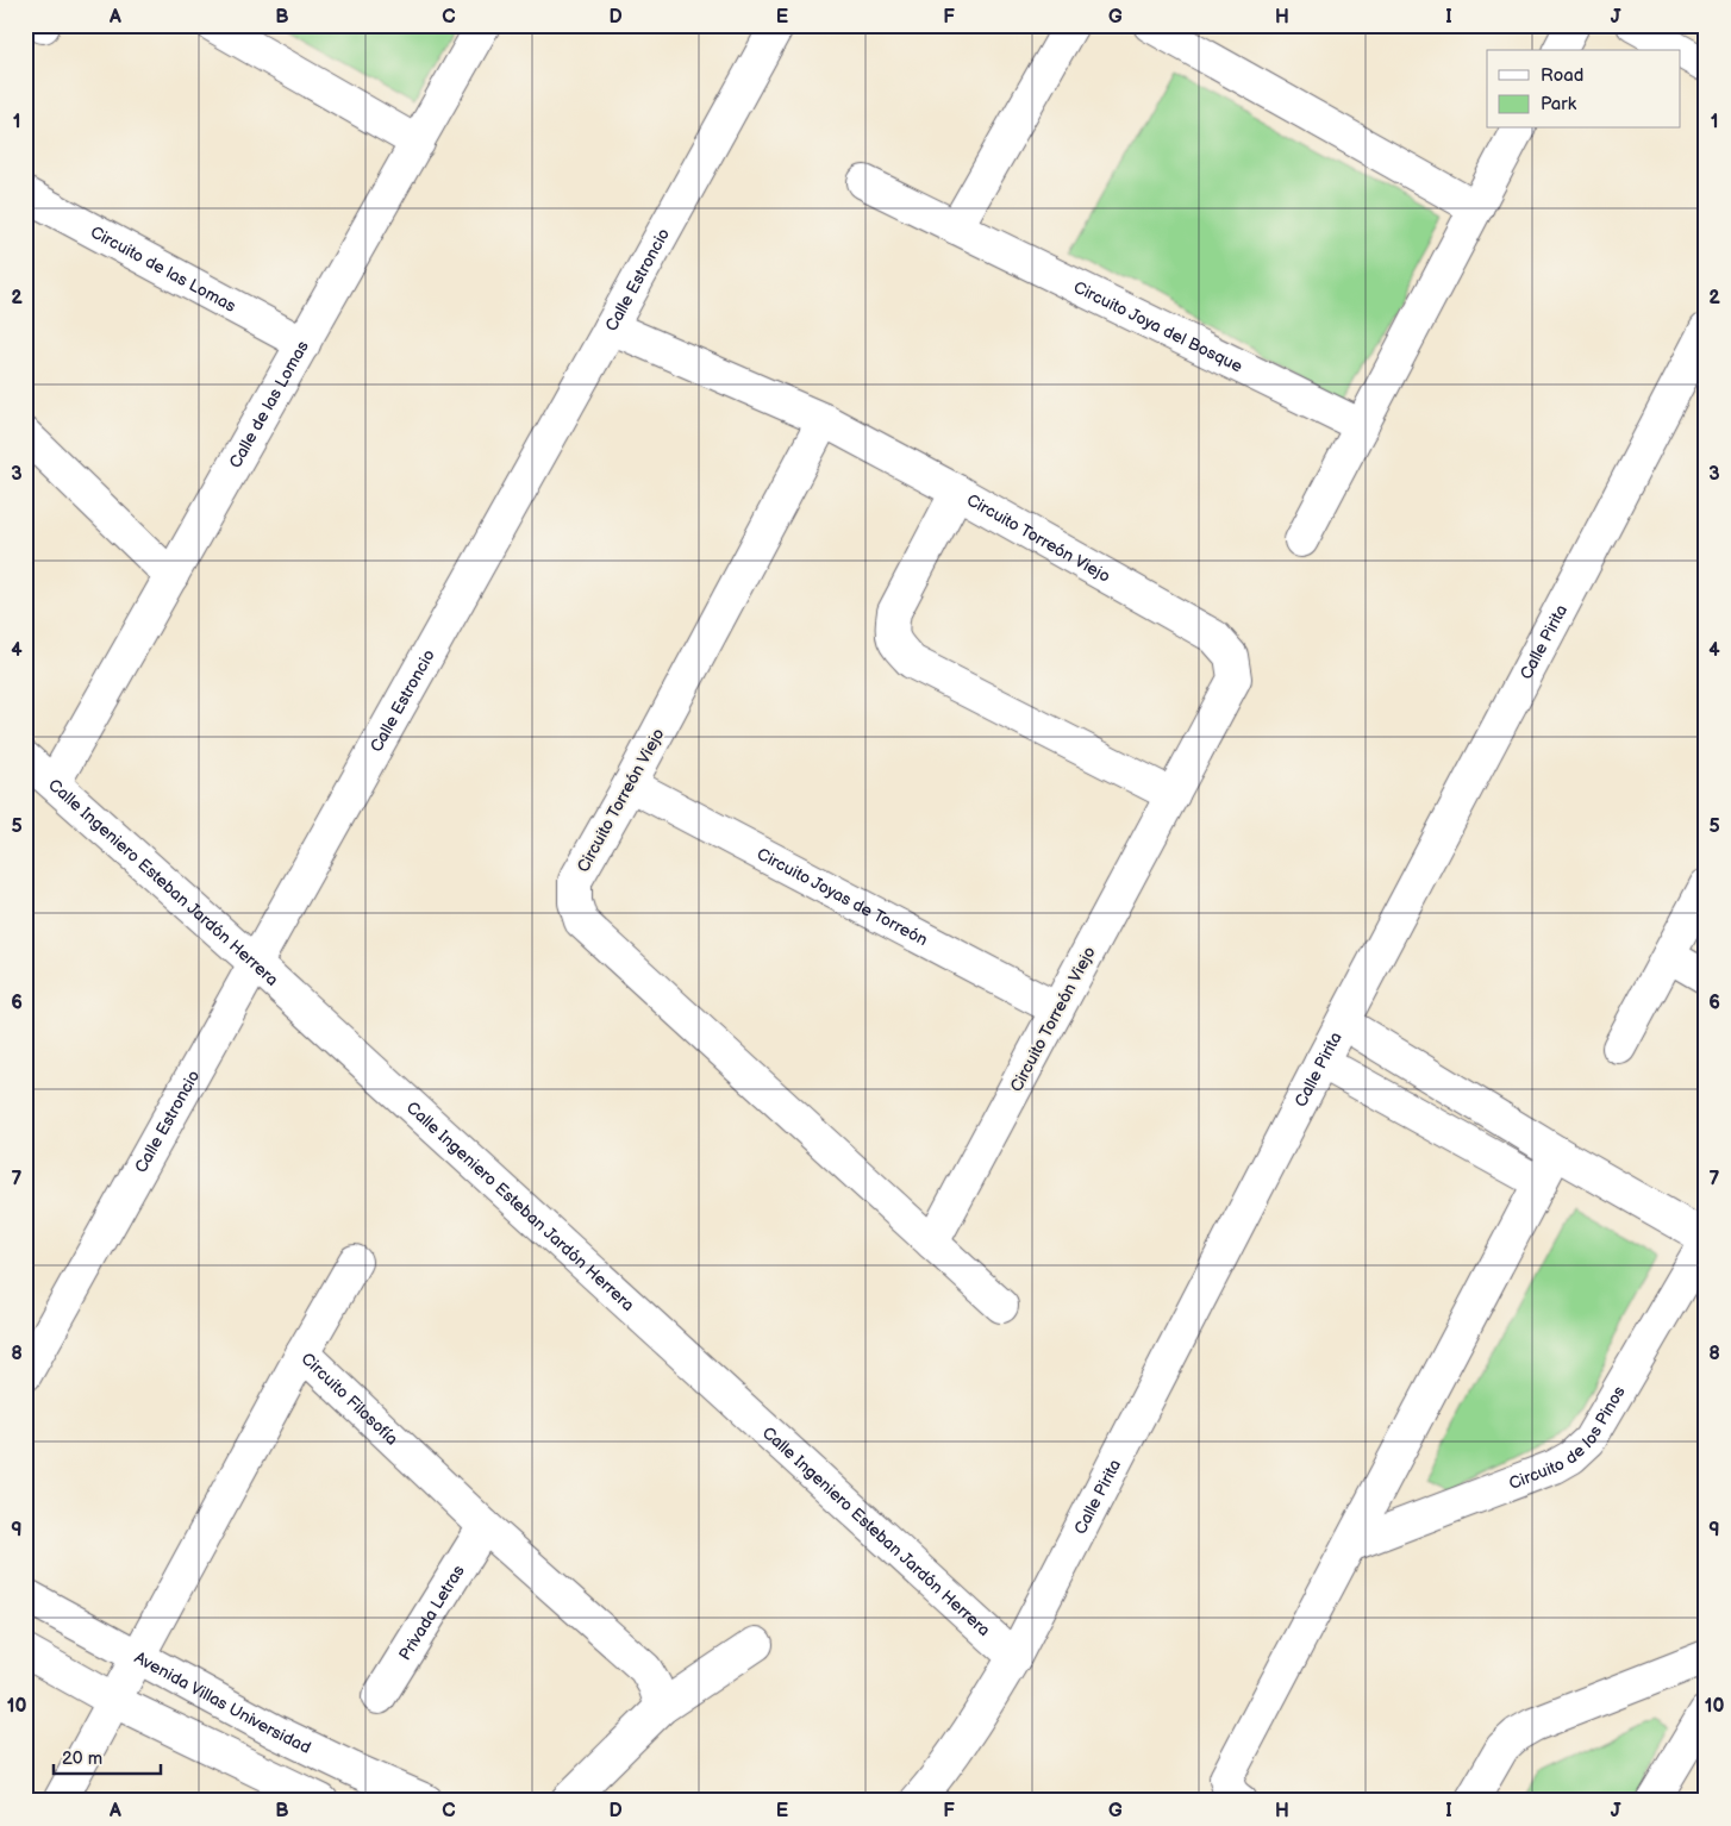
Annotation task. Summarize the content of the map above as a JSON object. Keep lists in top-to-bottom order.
{
  "streets": {
    "street": [
      "Circuito de las Lomas",
      "Calle Estroncio",
      "Circuito Joya del Bosque",
      "Calle de las Lomas",
      "Circuito Torreón Viejo",
      "Calle Pirita",
      "Calle Ingeniero Esteban Jardón Herrera",
      "Circuito Joyas de Torreón",
      "Circuito Filosofía",
      "Circuito de los Pinos",
      "Privada Letras",
      "Avenida Villas Universidad"
    ]
  },
  "crossings": [
    ["Circuito de las Lomas", "Calle de las Lomas"],
    ["Calle Estroncio", "Circuito Torreón Viejo"],
    ["Calle Estroncio", "Calle Ingeniero Esteban Jardón Herrera"],
    ["Calle de las Lomas", "Calle Ingeniero Esteban Jardón Herrera"],
    ["Circuito Torreón Viejo", "Circuito Joyas de Torreón"],
    ["Calle Pirita", "Calle Ingeniero Esteban Jardón Herrera"],
    ["Calle Pirita", "Circuito de los Pinos"],
    ["Circuito Filosofía", "Privada Letras"],
    ["Circuito Filosofía", "Avenida Villas Universidad"]
  ],
  "legend": ["Road", "Park"],
  "scale_bar": "20 m",
  "grid": {
    "columns": [
      "A",
      "B",
      "C",
      "D",
      "E",
      "F",
      "G",
      "H",
      "I",
      "J"
    ],
    "rows": [
      "1",
      "2",
      "3",
      "4",
      "5",
      "6",
      "7",
      "8",
      "9",
      "10"
    ]
  }
}
